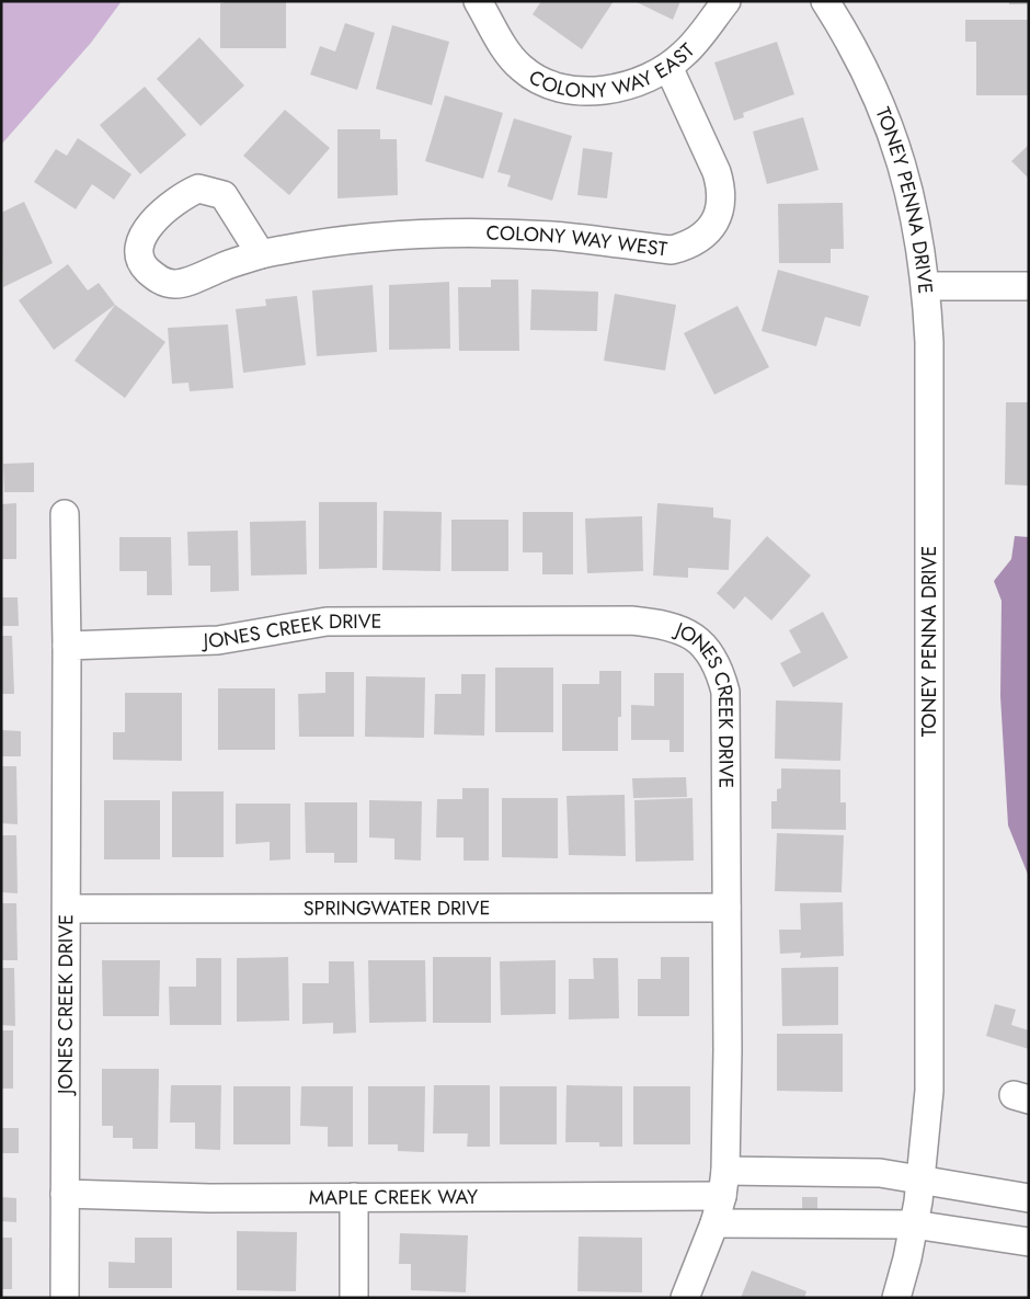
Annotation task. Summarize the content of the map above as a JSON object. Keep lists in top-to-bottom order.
{
  "streets": {
    "street": [
      "COLONY WAY EAST",
      "TONEY PENNA DRIVE",
      "COLONY WAY WEST",
      "JONES CREEK DRIVE",
      "SPRINGWATER DRIVE",
      "MAPLE CREEK WAY"
    ]
  },
  "crossings": [
    ["COLONY WAY EAST", "COLONY WAY WEST"],
    ["TONEY PENNA DRIVE", "MAPLE CREEK WAY"],
    ["JONES CREEK DRIVE", "SPRINGWATER DRIVE"],
    ["JONES CREEK DRIVE", "MAPLE CREEK WAY"]
  ]
}
